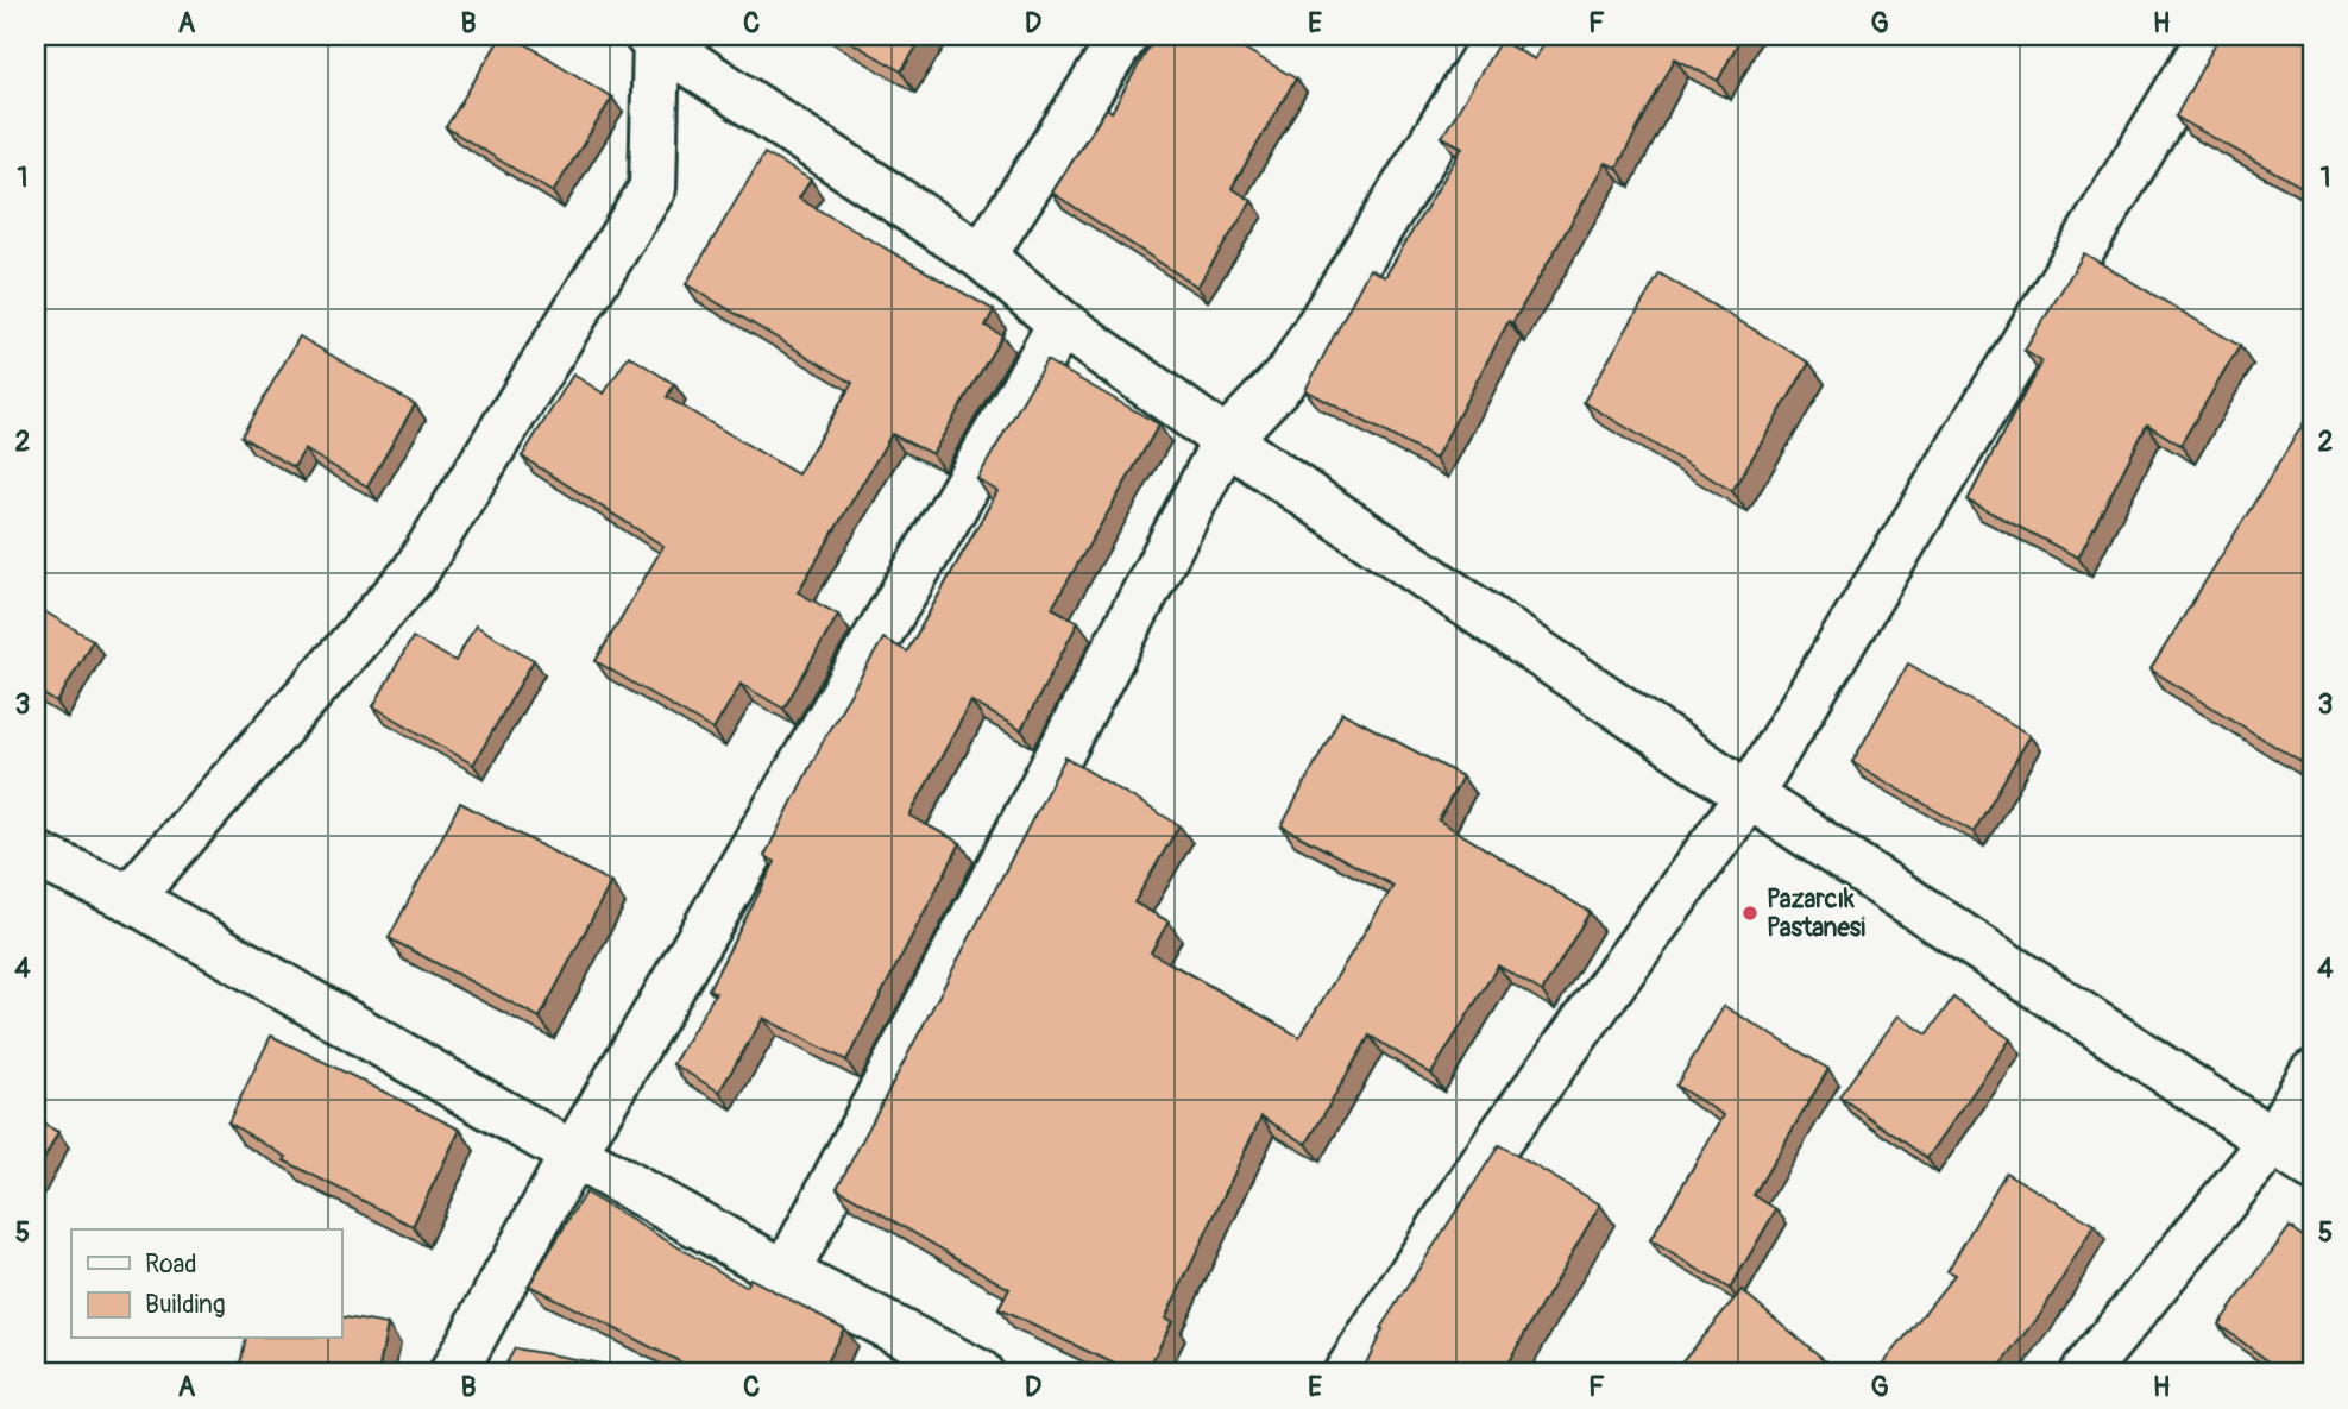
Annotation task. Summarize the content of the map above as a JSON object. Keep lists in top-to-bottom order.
{
  "places": ["Pazarcık Pastanesi"],
  "legend": ["Road", "Building"],
  "grid": {
    "columns": [
      "A",
      "B",
      "C",
      "D",
      "E",
      "F",
      "G",
      "H"
    ],
    "rows": [
      "1",
      "2",
      "3",
      "4",
      "5"
    ]
  }
}
